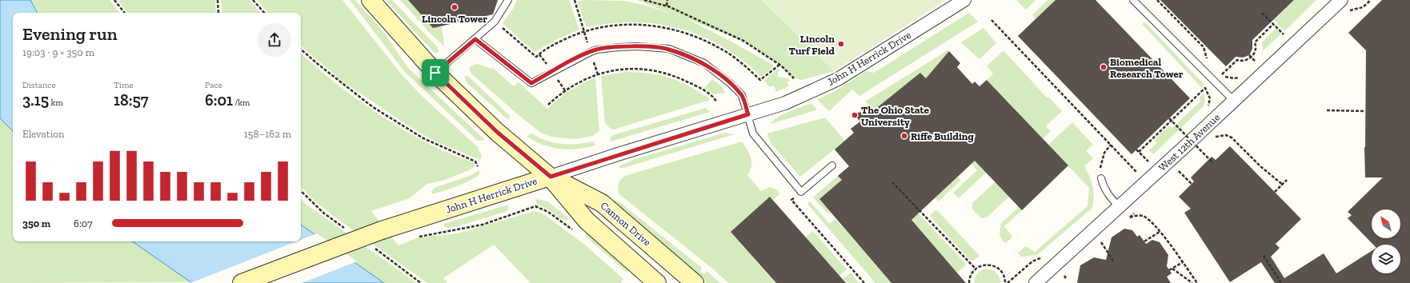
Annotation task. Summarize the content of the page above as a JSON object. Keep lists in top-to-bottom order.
{
  "streets": {
    "street": ["John H Herrick Drive", "West 12th Avenue", "Cannon Drive"]
  },
  "crossings": [
    ["John H Herrick Drive", "Cannon Drive"]
  ],
  "places": [
    "Lincoln Tower",
    "Lincoln Turf Field",
    "Biomedical Research Tower",
    "The Ohio State University",
    "Riffe Building"
  ],
  "north": "top left",
  "page": {
    "heading": ["Evening run", "19:03 · 9 × 350 m"],
    "stats": [
      ["Distance", "3.15 km"],
      ["Time", "18:57"],
      ["Pace", "6:01 /km"]
    ],
    "chart": ["Elevation", "158–162 m"],
    "list": [
      {
        "name": "350 m",
        "note": "6:07"
      }
    ]
  }
}
